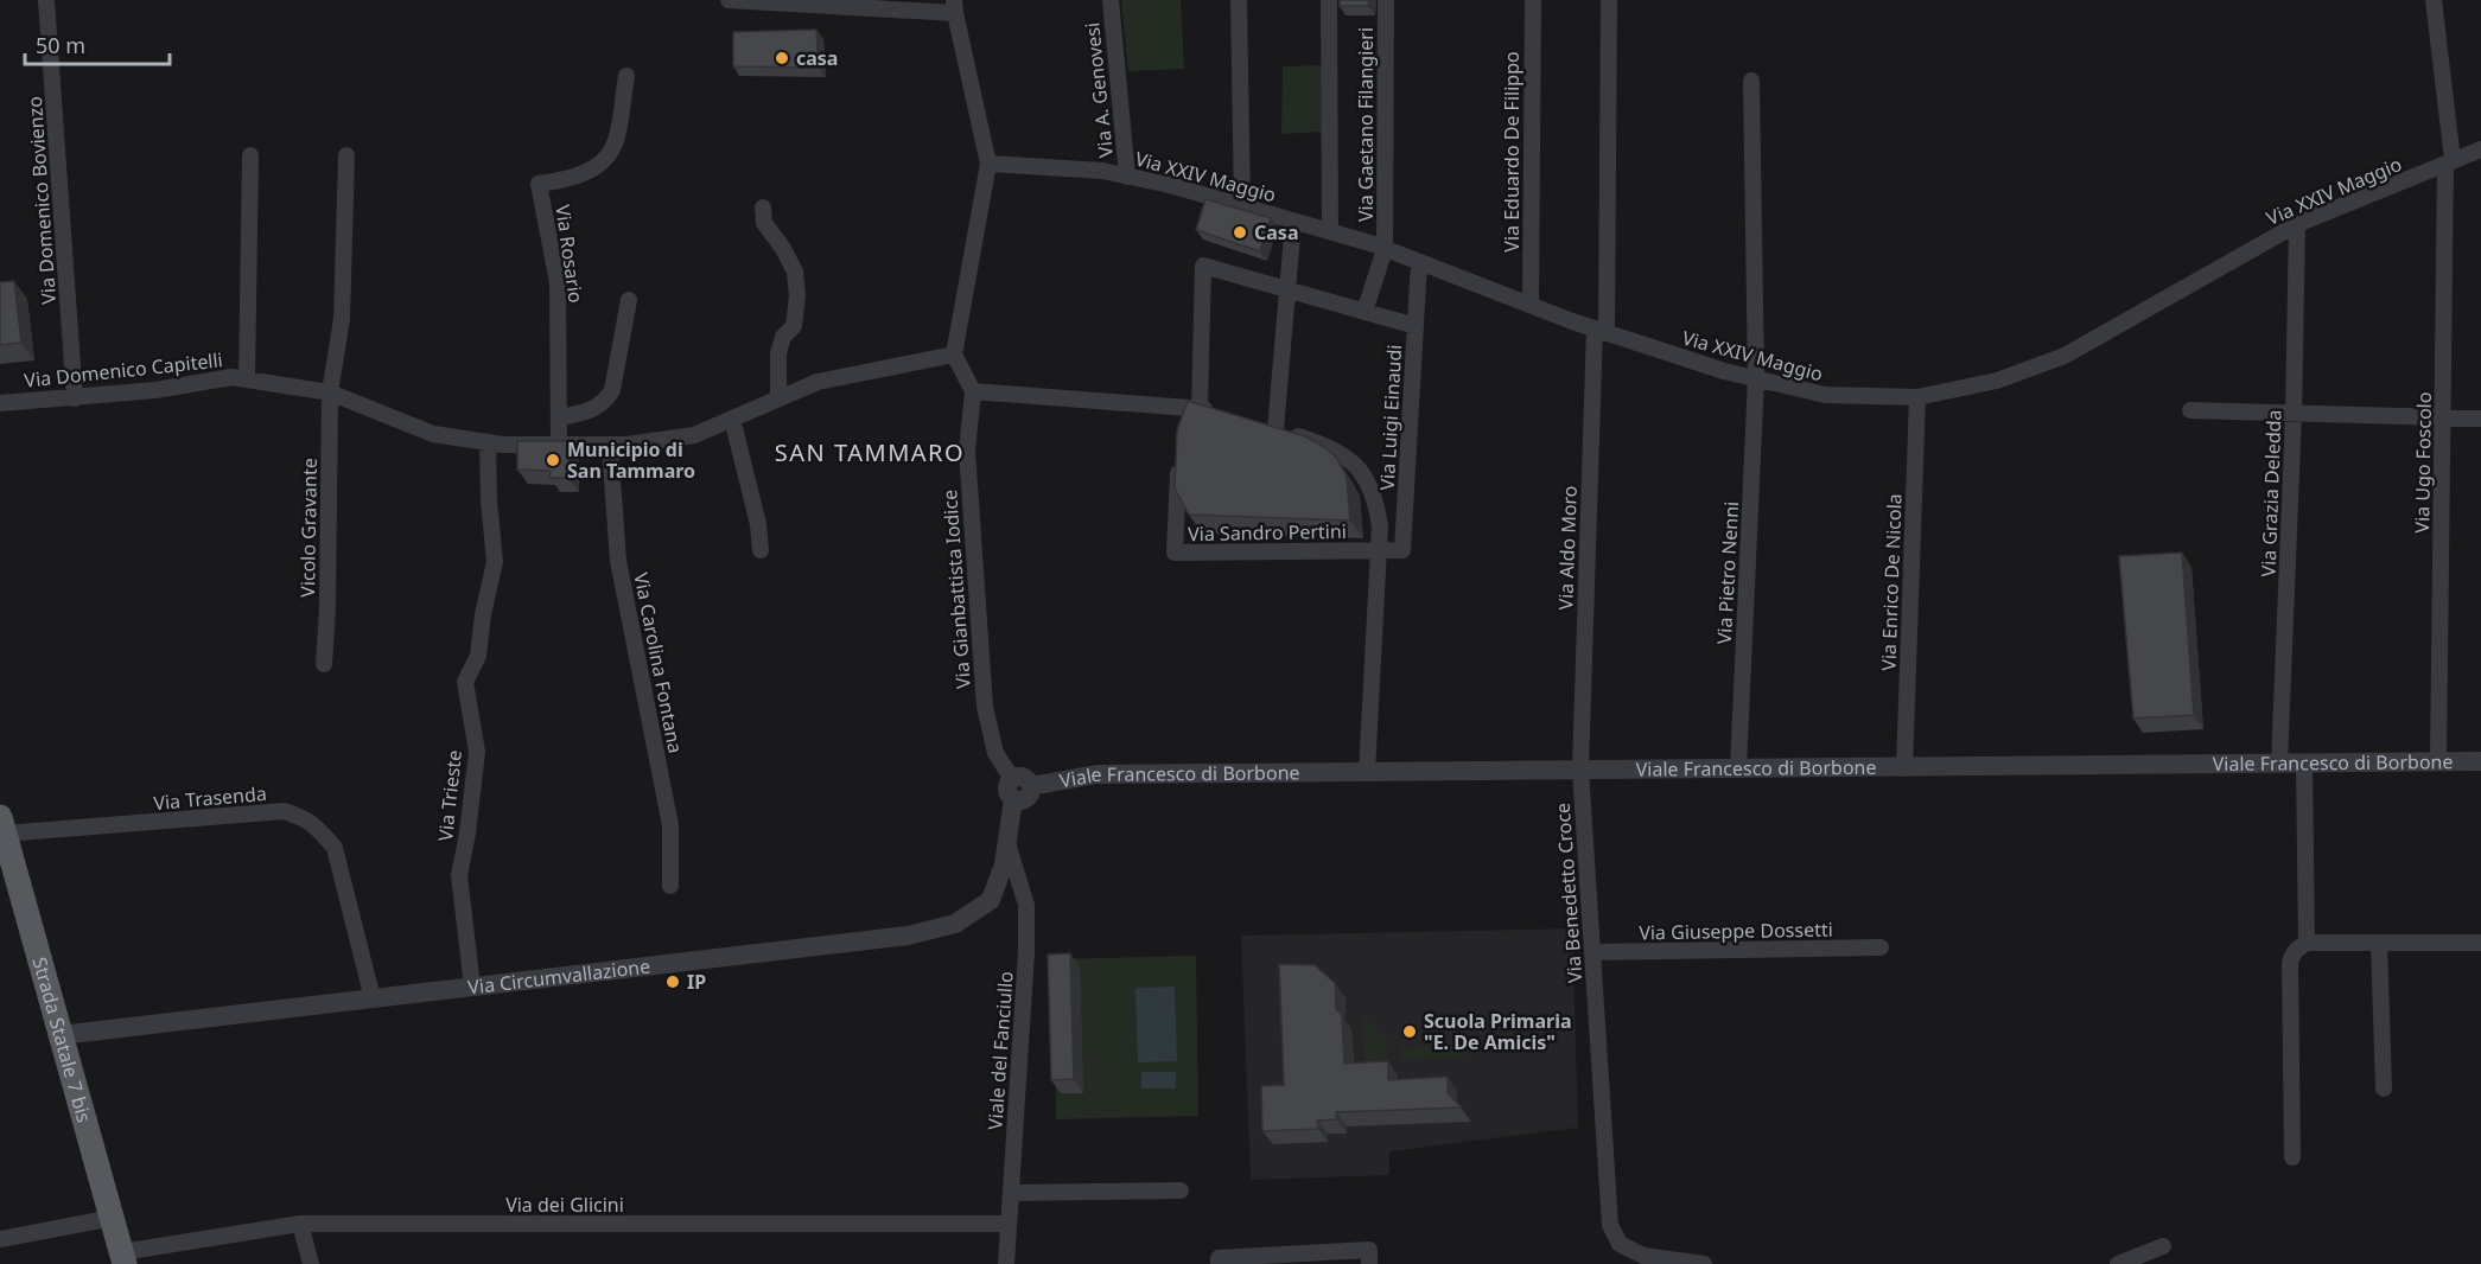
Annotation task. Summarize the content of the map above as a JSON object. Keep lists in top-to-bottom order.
{
  "streets": {
    "main road": ["Strada Statale 7 bis"],
    "street": [
      "Via A. Genovesi",
      "Via Gaetano Filangieri",
      "Via Eduardo De Filippo",
      "Via XXIV Maggio",
      "Via Domenico Bovienzo",
      "Via Rosario",
      "Via Domenico Capitelli",
      "Via Luigi Einaudi",
      "Via Ugo Foscolo",
      "Via Grazia Deledda",
      "Vicolo Gravante",
      "Via Sandro Pertini",
      "Via Aldo Moro",
      "Via Pietro Nenni",
      "Via Enrico De Nicola",
      "Via Gianbattista Iodice",
      "Via Carolina Fontana",
      "Viale Francesco di Borbone",
      "Via Trieste",
      "Via Trasenda",
      "Via Benedetto Croce",
      "Via Giuseppe Dossetti",
      "Via Circumvallazione",
      "Viale del Fanciullo",
      "Via dei Glicini"
    ]
  },
  "crossings": [
    ["Via A. Genovesi", "Via XXIV Maggio"],
    ["Via Gaetano Filangieri", "Via XXIV Maggio"],
    ["Via Eduardo De Filippo", "Via XXIV Maggio"],
    ["Via XXIV Maggio", "Via Luigi Einaudi"],
    ["Via XXIV Maggio", "Via Ugo Foscolo"],
    ["Via XXIV Maggio", "Via Grazia Deledda"],
    ["Via XXIV Maggio", "Via Aldo Moro"],
    ["Via XXIV Maggio", "Via Pietro Nenni"],
    ["Via XXIV Maggio", "Via Enrico De Nicola"],
    ["Via Domenico Bovienzo", "Via Domenico Capitelli"],
    ["Via Rosario", "Via Domenico Capitelli"],
    ["Via Domenico Capitelli", "Vicolo Gravante"],
    ["Via Domenico Capitelli", "Via Carolina Fontana"],
    ["Via Domenico Capitelli", "Via Trieste"],
    ["Via Luigi Einaudi", "Via Sandro Pertini"],
    ["Via Ugo Foscolo", "Viale Francesco di Borbone"],
    ["Via Grazia Deledda", "Viale Francesco di Borbone"],
    ["Via Aldo Moro", "Viale Francesco di Borbone"],
    ["Via Aldo Moro", "Via Benedetto Croce"],
    ["Via Pietro Nenni", "Viale Francesco di Borbone"],
    ["Via Enrico De Nicola", "Viale Francesco di Borbone"],
    ["Via Gianbattista Iodice", "Viale Francesco di Borbone"],
    ["Via Gianbattista Iodice", "Via Circumvallazione"],
    ["Viale Francesco di Borbone", "Via Benedetto Croce"],
    ["Viale Francesco di Borbone", "Via Circumvallazione"],
    ["Via Trieste", "Via Circumvallazione"],
    ["Via Trasenda", "Via Circumvallazione"],
    ["Via Trasenda", "Strada Statale 7 bis"],
    ["Via Benedetto Croce", "Via Giuseppe Dossetti"],
    ["Via Circumvallazione", "Strada Statale 7 bis"],
    ["Via Circumvallazione", "Viale del Fanciullo"],
    ["Strada Statale 7 bis", "Via dei Glicini"],
    ["Viale del Fanciullo", "Via dei Glicini"]
  ],
  "districts": ["SAN TAMMARO"],
  "places": [
    "casa",
    "Casa",
    "Municipio di San Tammaro",
    "IP",
    "Scuola Primaria \"E. De Amicis\""
  ],
  "scale_bar": "50 m"
}
